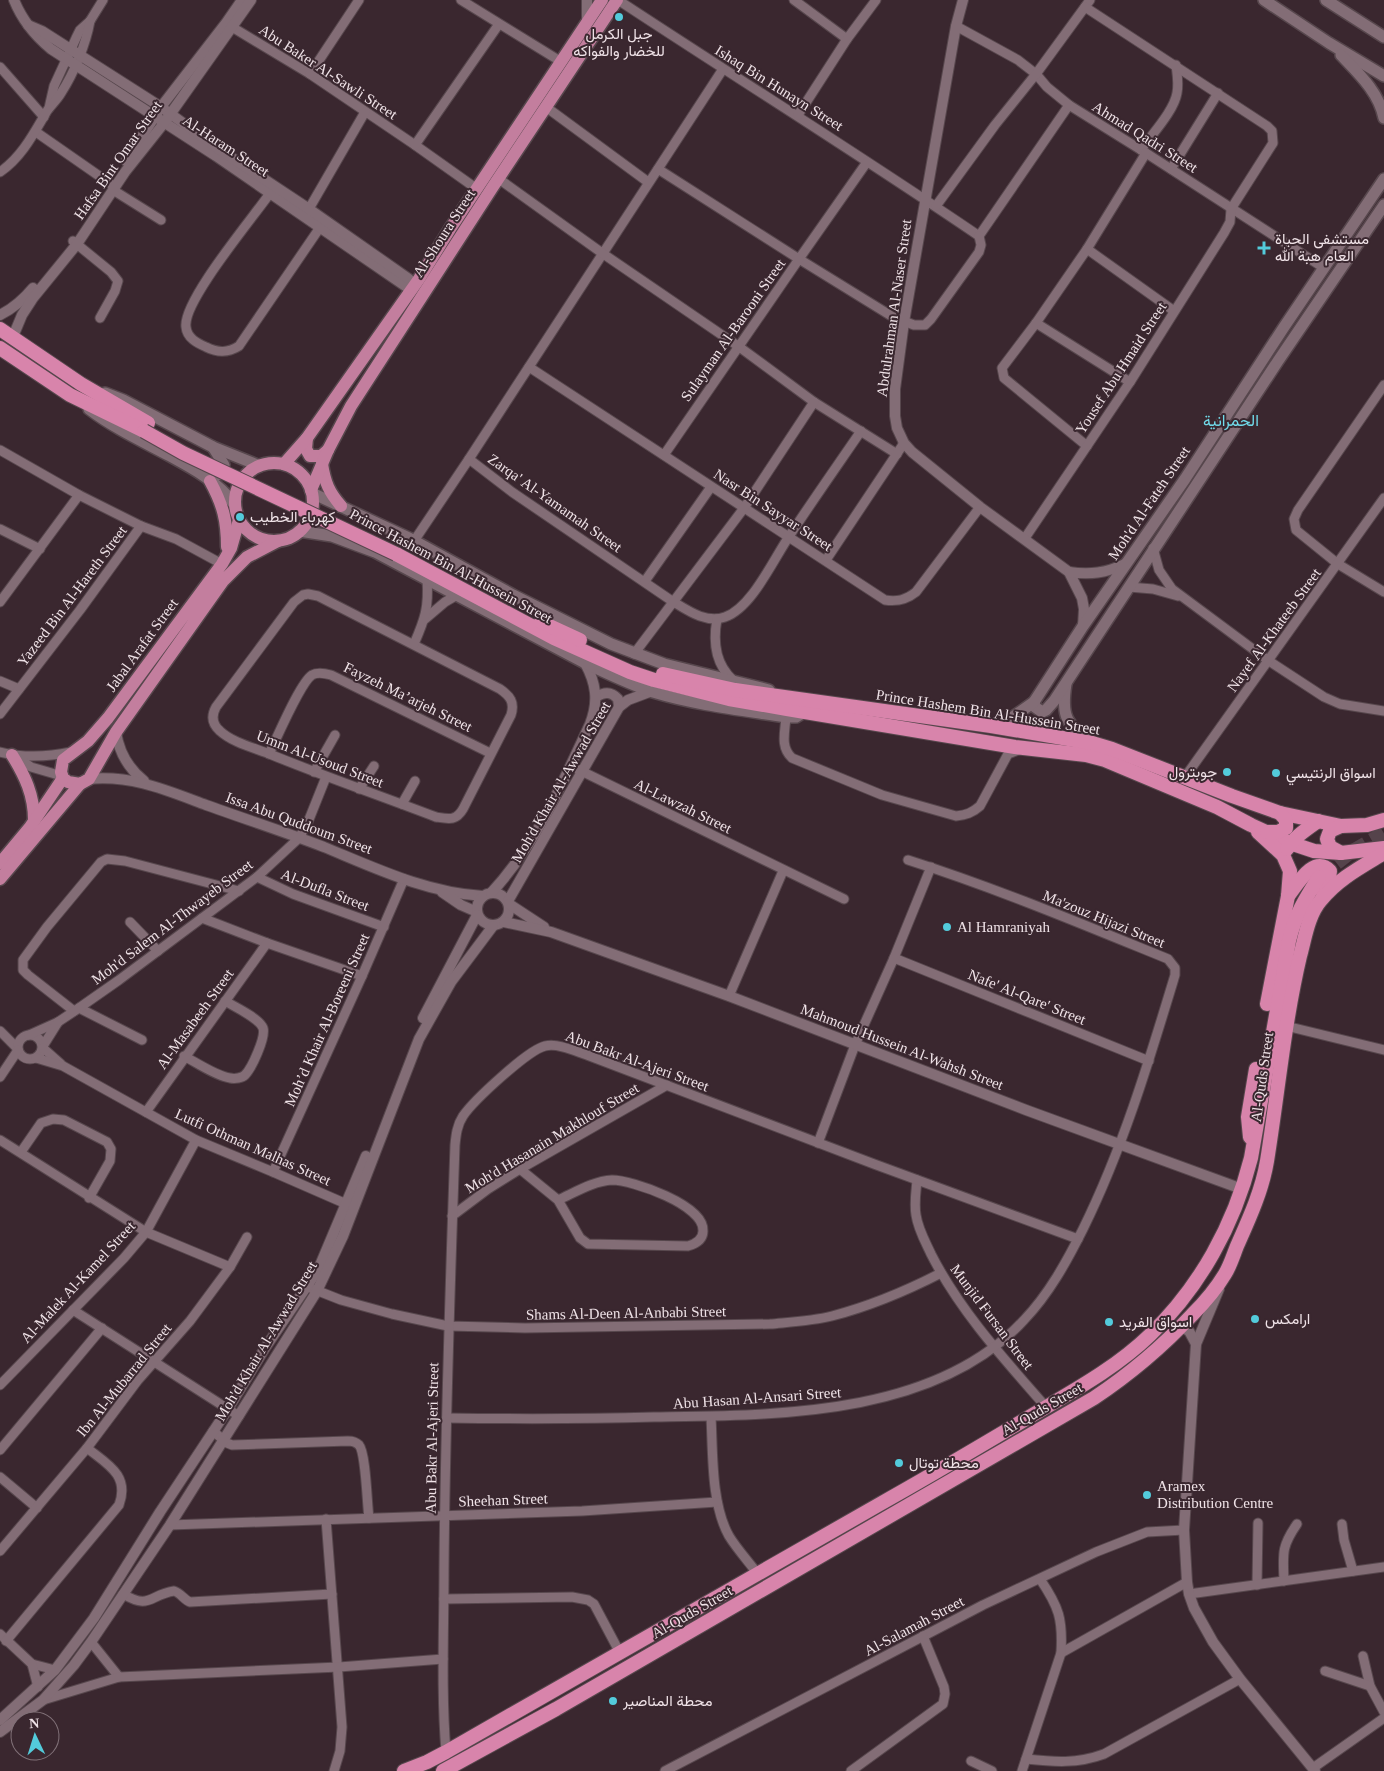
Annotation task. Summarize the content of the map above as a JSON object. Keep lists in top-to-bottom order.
{
  "streets": {
    "highway": ["Prince Hashem Bin Al-Hussein Street", "Al-Quds Street"],
    "main road": ["Al-Shoura Street", "Moh'd Al-Fateh Street", "Jabal Arafat Street"],
    "street": [
      "Abu Baker Al-Sawli Street",
      "Ishaq Bin Hunayn Street",
      "Ahmad Qadri Street",
      "Al-Haram Street",
      "Hafsa Bint Omar Street",
      "Abdulrahman Al-Naser Street",
      "Sulayman Al-Barooni Street",
      "Yousef Abu Hmaid Street",
      "Zarqa' Al-Yamamah Street",
      "Nasr Bin Sayyar Street",
      "Yazeed Bin Al-Hareth Street",
      "Nayef Al-Khateeb Street",
      "Fayzeh Ma’arjeh Street",
      "Umm Al-Usoud Street",
      "Moh'd Khair Al-Awwad Street",
      "Al-Lawzah Street",
      "Issa Abu Quddoum Street",
      "Al-Dufla Street",
      "Ma'zouz Hijazi Street",
      "Moh'd Salem Al-Thwayeb Street",
      "Nafe' Al-Qare' Street",
      "Al-Masabeeh Street",
      "Moh’d Khair Al-Boreeni Street",
      "Mahmoud Hussein Al-Wahsh Street",
      "Abu Bakr Al-Ajeri Street",
      "Moh'd Hasanain Makhlouf Street",
      "Lutfi Othman Malhas Street",
      "Al-Malek Al-Kamel Street",
      "Shams Al-Deen Al-Anbabi Street",
      "Munjid Fursan Street",
      "Ibn Al-Mubarrad Street",
      "Abu Hasan Al-Ansari Street",
      "Sheehan Street",
      "Al-Salamah Street"
    ]
  },
  "crossings": [
    ["Abu Baker Al-Sawli Street", "Hafsa Bint Omar Street"],
    ["Abu Baker Al-Sawli Street", "Al-Shoura Street"],
    ["Ishaq Bin Hunayn Street", "Al-Shoura Street"],
    ["Ishaq Bin Hunayn Street", "Abdulrahman Al-Naser Street"],
    ["Ishaq Bin Hunayn Street", "Zarqa' Al-Yamamah Street"],
    ["Ahmad Qadri Street", "Abdulrahman Al-Naser Street"],
    ["Ahmad Qadri Street", "Yousef Abu Hmaid Street"],
    ["Ahmad Qadri Street", "Moh'd Al-Fateh Street"],
    ["Al-Haram Street", "Hafsa Bint Omar Street"],
    ["Al-Haram Street", "Al-Shoura Street"],
    ["Hafsa Bint Omar Street", "Prince Hashem Bin Al-Hussein Street"],
    ["Al-Shoura Street", "Prince Hashem Bin Al-Hussein Street"],
    ["Al-Shoura Street", "Jabal Arafat Street"],
    ["Abdulrahman Al-Naser Street", "Yousef Abu Hmaid Street"],
    ["Abdulrahman Al-Naser Street", "Moh'd Al-Fateh Street"],
    ["Abdulrahman Al-Naser Street", "Nasr Bin Sayyar Street"],
    ["Sulayman Al-Barooni Street", "Zarqa' Al-Yamamah Street"],
    ["Sulayman Al-Barooni Street", "Nasr Bin Sayyar Street"],
    ["Zarqa' Al-Yamamah Street", "Nasr Bin Sayyar Street"],
    ["Moh'd Al-Fateh Street", "Prince Hashem Bin Al-Hussein Street"],
    ["Prince Hashem Bin Al-Hussein Street", "Nayef Al-Khateeb Street"],
    ["Prince Hashem Bin Al-Hussein Street", "Jabal Arafat Street"],
    ["Prince Hashem Bin Al-Hussein Street", "Moh'd Khair Al-Awwad Street"],
    ["Jabal Arafat Street", "Issa Abu Quddoum Street"],
    ["Fayzeh Ma’arjeh Street", "Umm Al-Usoud Street"],
    ["Umm Al-Usoud Street", "Moh'd Salem Al-Thwayeb Street"],
    ["Moh'd Khair Al-Awwad Street", "Al-Lawzah Street"],
    ["Moh'd Khair Al-Awwad Street", "Issa Abu Quddoum Street"],
    ["Moh'd Khair Al-Awwad Street", "Mahmoud Hussein Al-Wahsh Street"],
    ["Moh'd Khair Al-Awwad Street", "Lutfi Othman Malhas Street"],
    ["Moh'd Khair Al-Awwad Street", "Shams Al-Deen Al-Anbabi Street"],
    ["Moh'd Khair Al-Awwad Street", "Sheehan Street"],
    ["Issa Abu Quddoum Street", "Moh'd Salem Al-Thwayeb Street"],
    ["Issa Abu Quddoum Street", "Moh’d Khair Al-Boreeni Street"],
    ["Issa Abu Quddoum Street", "Mahmoud Hussein Al-Wahsh Street"],
    ["Al-Dufla Street", "Moh'd Salem Al-Thwayeb Street"],
    ["Al-Dufla Street", "Moh’d Khair Al-Boreeni Street"],
    ["Ma'zouz Hijazi Street", "Nafe' Al-Qare' Street"],
    ["Ma'zouz Hijazi Street", "Mahmoud Hussein Al-Wahsh Street"],
    ["Ma'zouz Hijazi Street", "Abu Hasan Al-Ansari Street"],
    ["Moh'd Salem Al-Thwayeb Street", "Lutfi Othman Malhas Street"],
    ["Al-Masabeeh Street", "Lutfi Othman Malhas Street"],
    ["Moh’d Khair Al-Boreeni Street", "Lutfi Othman Malhas Street"],
    ["Mahmoud Hussein Al-Wahsh Street", "Al-Quds Street"],
    ["Mahmoud Hussein Al-Wahsh Street", "Abu Hasan Al-Ansari Street"],
    ["Abu Bakr Al-Ajeri Street", "Al-Quds Street"],
    ["Abu Bakr Al-Ajeri Street", "Moh'd Hasanain Makhlouf Street"],
    ["Abu Bakr Al-Ajeri Street", "Shams Al-Deen Al-Anbabi Street"],
    ["Abu Bakr Al-Ajeri Street", "Munjid Fursan Street"],
    ["Abu Bakr Al-Ajeri Street", "Abu Hasan Al-Ansari Street"],
    ["Abu Bakr Al-Ajeri Street", "Sheehan Street"],
    ["Al-Quds Street", "Munjid Fursan Street"],
    ["Lutfi Othman Malhas Street", "Al-Malek Al-Kamel Street"],
    ["Shams Al-Deen Al-Anbabi Street", "Munjid Fursan Street"],
    ["Munjid Fursan Street", "Abu Hasan Al-Ansari Street"]
  ],
  "districts": ["الحمرانية"],
  "places": {
    "other": [
      "جبل الكرمل للخضار والفواكه",
      "كهرباء الخطيب",
      "جوبترول",
      "اسواق الرنتيسي",
      "Al Hamraniyah",
      "ارامكس",
      "اسواق الفريد",
      "محطة توتال",
      "Aramex Distribution Centre",
      "محطة المناصير"
    ],
    "health": ["مستشفى الحياة العام هبة الله"]
  },
  "north": "top"
}
